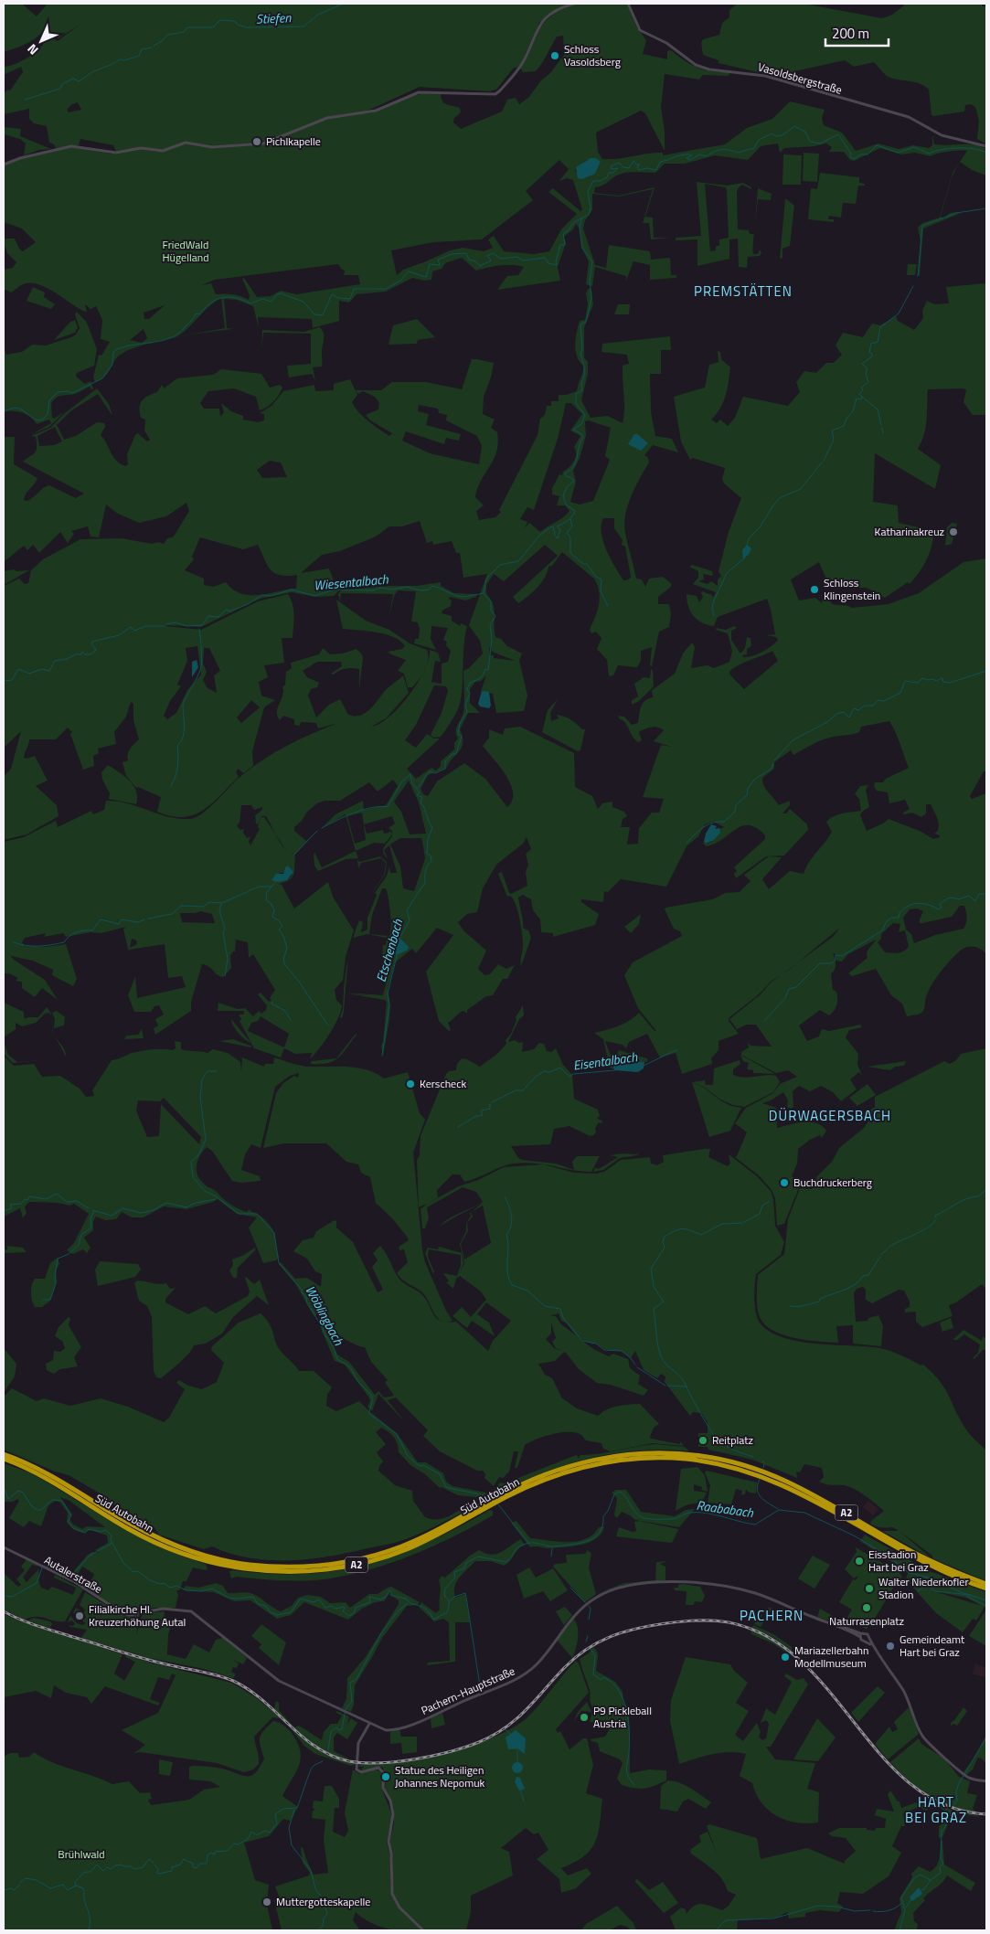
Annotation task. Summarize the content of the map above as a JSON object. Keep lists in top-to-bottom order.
{
  "streets": {
    "highway": ["Süd Autobahn", "A2"],
    "main road": ["Vasoldsbergstraße", "Autalerstraße", "Pachern-Hauptstraße"]
  },
  "crossings": [
    ["Autalerstraße", "Pachern-Hauptstraße"]
  ],
  "districts": [
    "PREMSTÄTTEN",
    "DÜRWAGERSBACH",
    "PACHERN",
    "HART BEI GRAZ"
  ],
  "water": [
    "Stiefen",
    "Wiesentalbach",
    "Etschenbach",
    "Eisentalbach",
    "Wöblingbach",
    "Raababach"
  ],
  "parks": ["FriedWald Hügelland", "Brühlwald"],
  "places": [
    "Schloss Vasoldsberg",
    "Pichlkapelle",
    "Katharinakreuz",
    "Schloss Klingenstein",
    "Kerscheck",
    "Buchdruckerberg",
    "Reitplatz",
    "Eisstadion Hart bei Graz",
    "Walter Niederkofler Stadion",
    "Naturrasenplatz",
    "Filialkirche Hl. Kreuzerhöhung Autal",
    "Gemeindeamt Hart bei Graz",
    "Mariazellerbahn Modellmuseum",
    "P9 Pickleball Austria",
    "Statue des Heiligen Johannes Nepomuk",
    "Muttergotteskapelle"
  ],
  "scale_bar": "200 m",
  "north": "bottom left"
}
